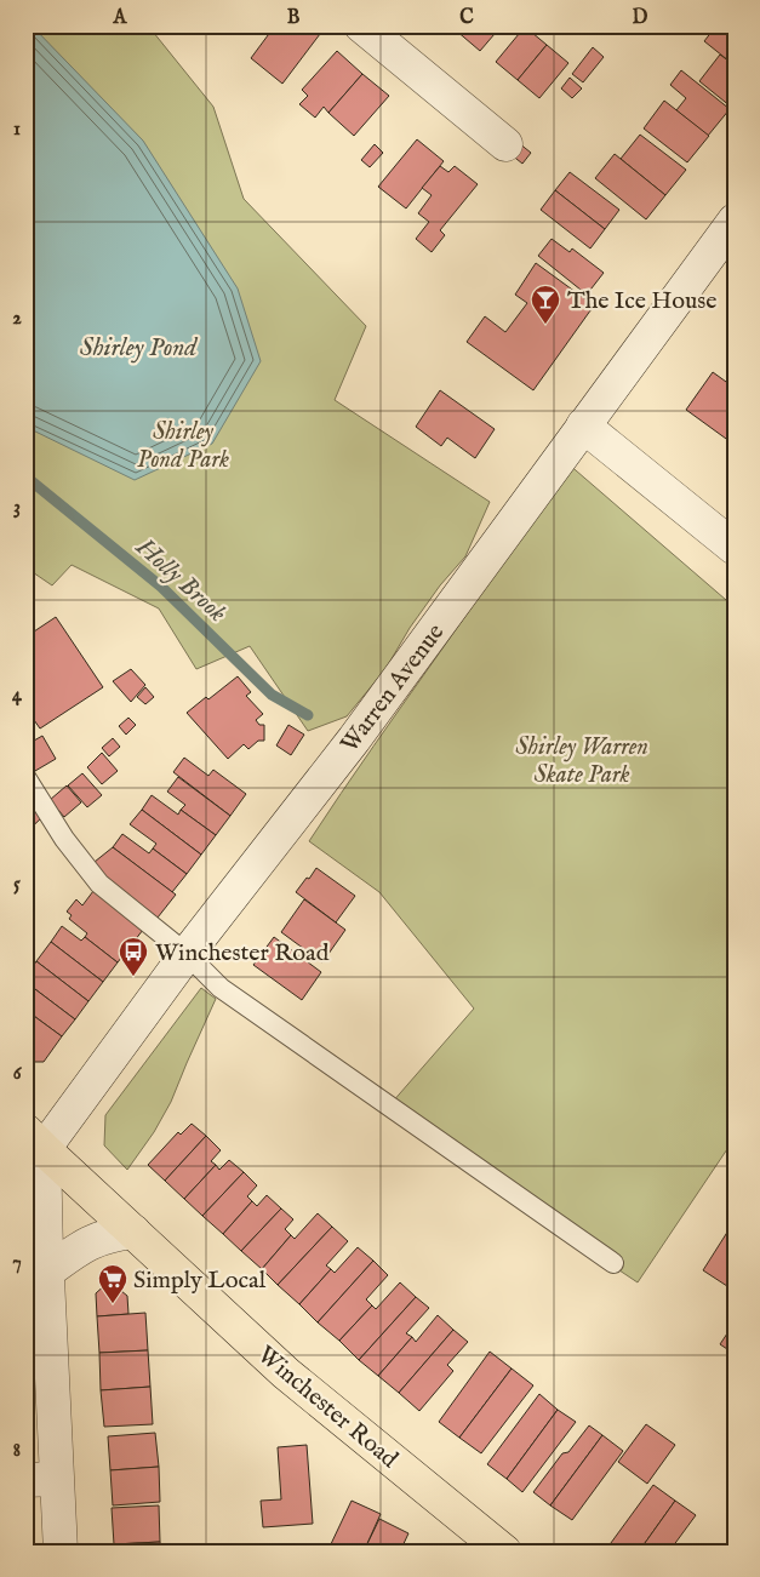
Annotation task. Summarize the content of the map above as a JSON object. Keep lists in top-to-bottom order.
{
  "streets": {
    "main road": ["Winchester Road"],
    "street": ["Warren Avenue"]
  },
  "crossings": [
    ["Warren Avenue", "Winchester Road"]
  ],
  "water": ["Shirley Pond", "Holly Brook"],
  "parks": ["Shirley Pond Park", "Shirley Warren Skate Park"],
  "places": {
    "bar": ["The Ice House"],
    "bus stop": ["Winchester Road"],
    "supermarket": ["Simply Local"]
  },
  "grid": {
    "columns": [
      "A",
      "B",
      "C",
      "D"
    ],
    "rows": [
      "1",
      "2",
      "3",
      "4",
      "5",
      "6",
      "7",
      "8"
    ]
  }
}
